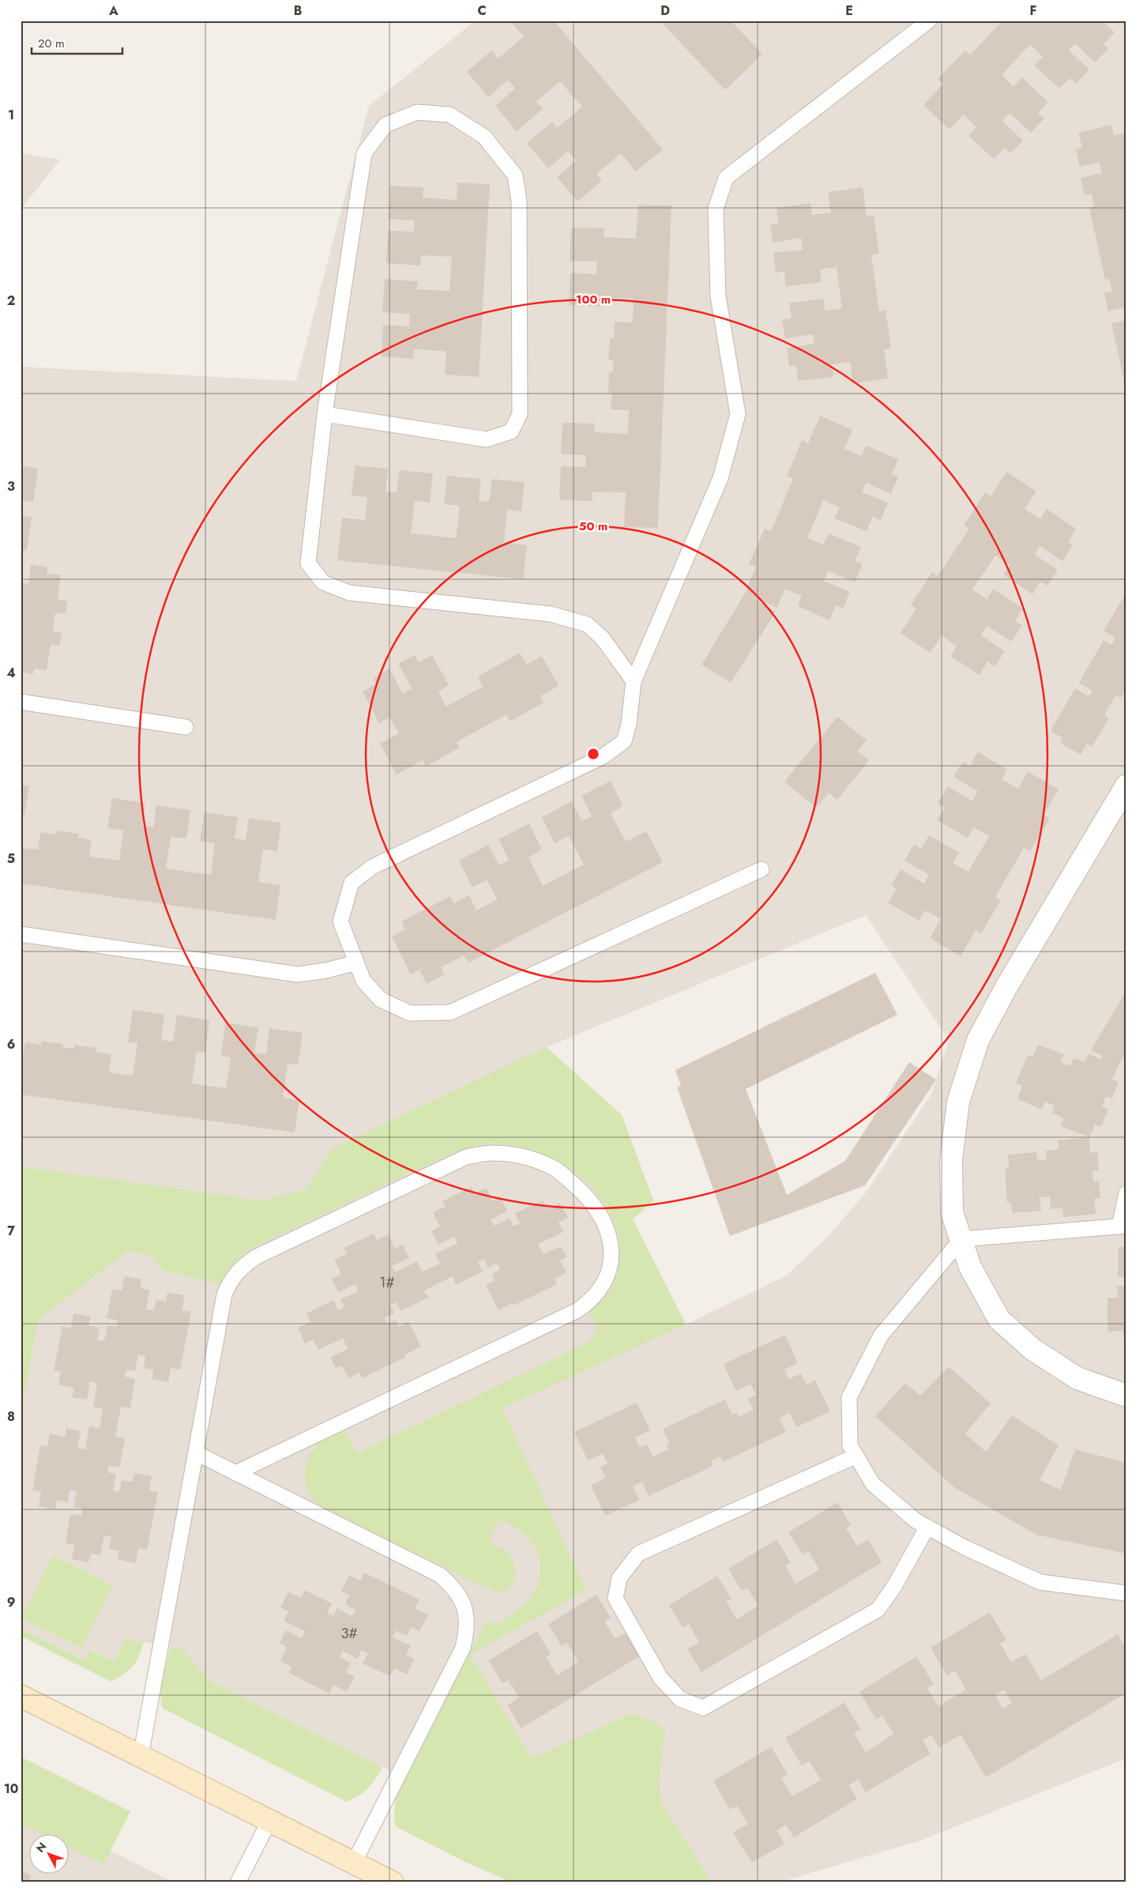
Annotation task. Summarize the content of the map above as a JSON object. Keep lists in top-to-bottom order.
{
  "house_numbers": ["1#", "3#"],
  "scale_bar": "20 m",
  "north": "top left",
  "grid": {
    "columns": [
      "A",
      "B",
      "C",
      "D",
      "E",
      "F"
    ],
    "rows": [
      "1",
      "2",
      "3",
      "4",
      "5",
      "6",
      "7",
      "8",
      "9",
      "10"
    ]
  },
  "rings": ["100 m", "50 m"]
}
